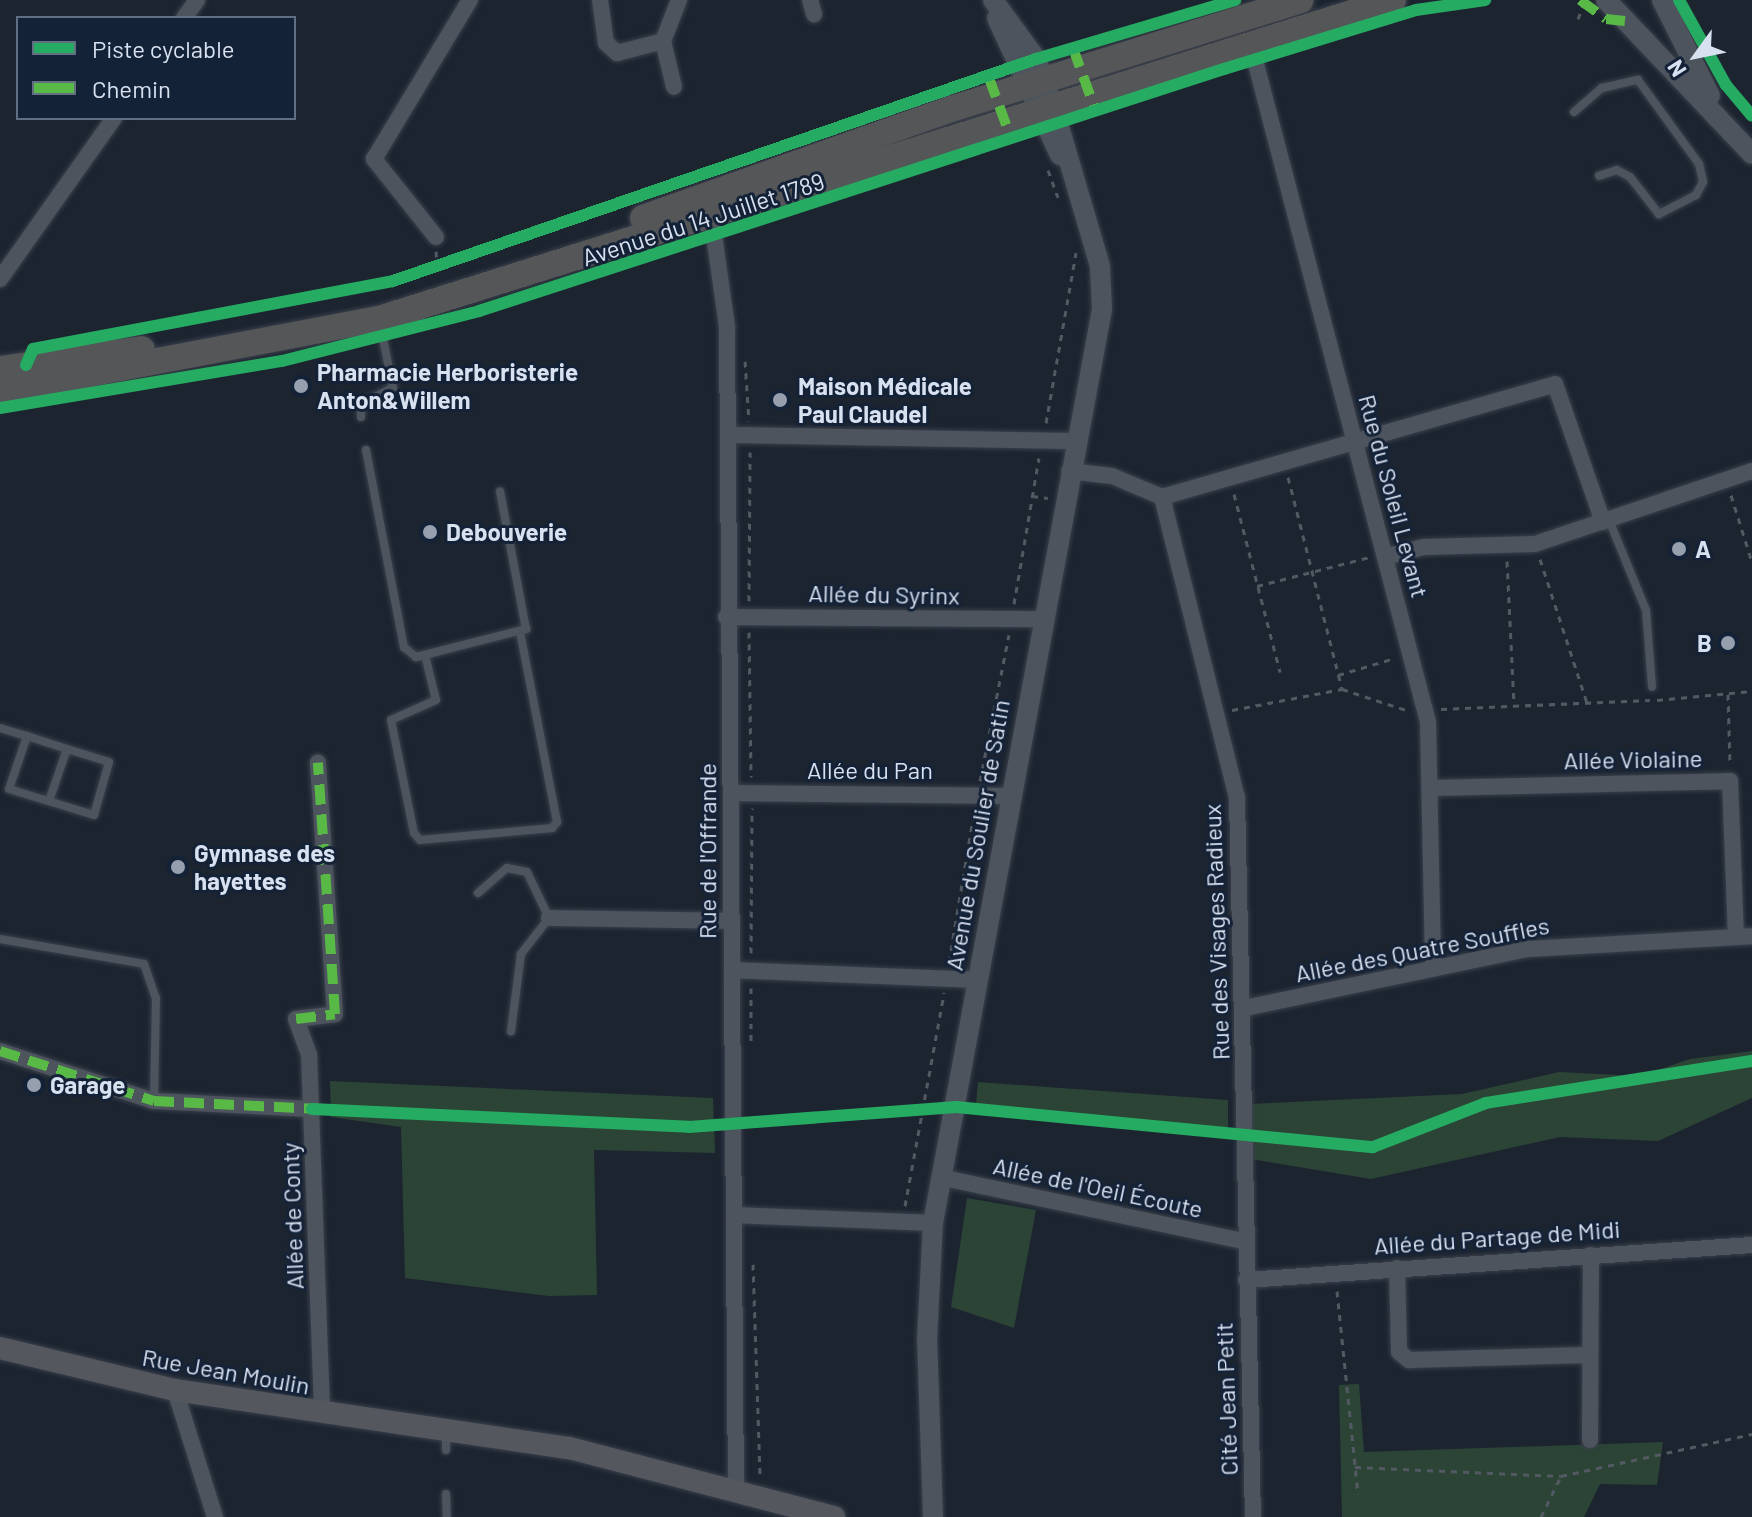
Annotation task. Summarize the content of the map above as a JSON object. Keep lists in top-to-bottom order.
{
  "streets": {
    "main road": ["Avenue du 14 Juillet 1789", "Rue Jean Moulin"],
    "street": [
      "Rue du Soleil Levant",
      "Allée du Syrinx",
      "Allée Violaine",
      "Allée du Pan",
      "Avenue du Soulier de Satin",
      "Rue de l'Offrande",
      "Rue des Visages Radieux",
      "Allée des Quatre Souffles",
      "Allée de l'Oeil Écoute",
      "Allée de Conty",
      "Allée du Partage de Midi",
      "Cité Jean Petit"
    ]
  },
  "crossings": [
    ["Avenue du 14 Juillet 1789", "Rue du Soleil Levant"],
    ["Avenue du 14 Juillet 1789", "Avenue du Soulier de Satin"],
    ["Avenue du 14 Juillet 1789", "Rue de l'Offrande"],
    ["Rue du Soleil Levant", "Allée Violaine"],
    ["Rue du Soleil Levant", "Allée des Quatre Souffles"],
    ["Allée du Syrinx", "Avenue du Soulier de Satin"],
    ["Allée du Syrinx", "Rue de l'Offrande"],
    ["Allée Violaine", "Allée des Quatre Souffles"],
    ["Allée du Pan", "Avenue du Soulier de Satin"],
    ["Allée du Pan", "Rue de l'Offrande"],
    ["Avenue du Soulier de Satin", "Allée de l'Oeil Écoute"],
    ["Rue de l'Offrande", "Rue Jean Moulin"],
    ["Rue des Visages Radieux", "Allée des Quatre Souffles"],
    ["Rue des Visages Radieux", "Allée de l'Oeil Écoute"],
    ["Rue des Visages Radieux", "Allée du Partage de Midi"],
    ["Rue des Visages Radieux", "Cité Jean Petit"],
    ["Allée de Conty", "Rue Jean Moulin"],
    ["Allée du Partage de Midi", "Cité Jean Petit"]
  ],
  "places": [
    "Pharmacie Herboristerie Anton&Willem",
    "Maison Médicale Paul Claudel",
    "Debouverie",
    "A",
    "B",
    "Gymnase des hayettes",
    "Garage"
  ],
  "legend": ["Piste cyclable", "Chemin"],
  "north": "bottom left"
}
